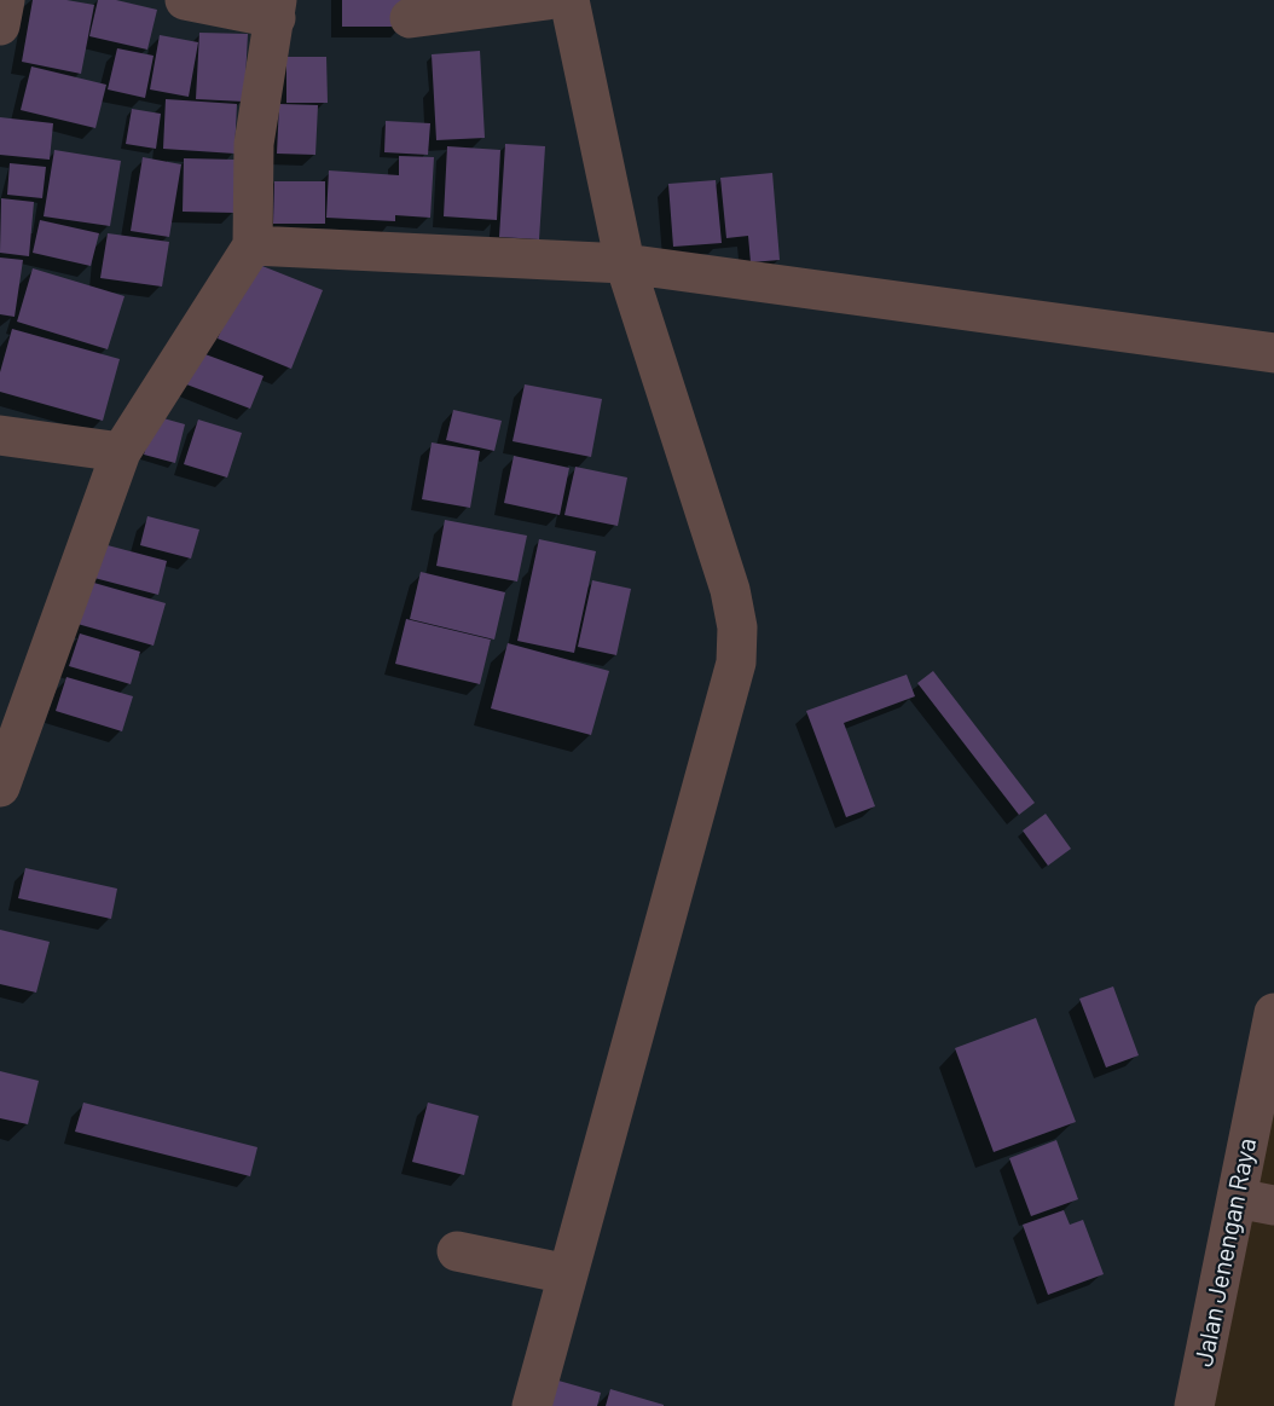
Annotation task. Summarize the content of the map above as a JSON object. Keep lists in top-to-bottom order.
{
  "streets": {
    "street": ["Jalan Jenengan Raya"]
  }
}
